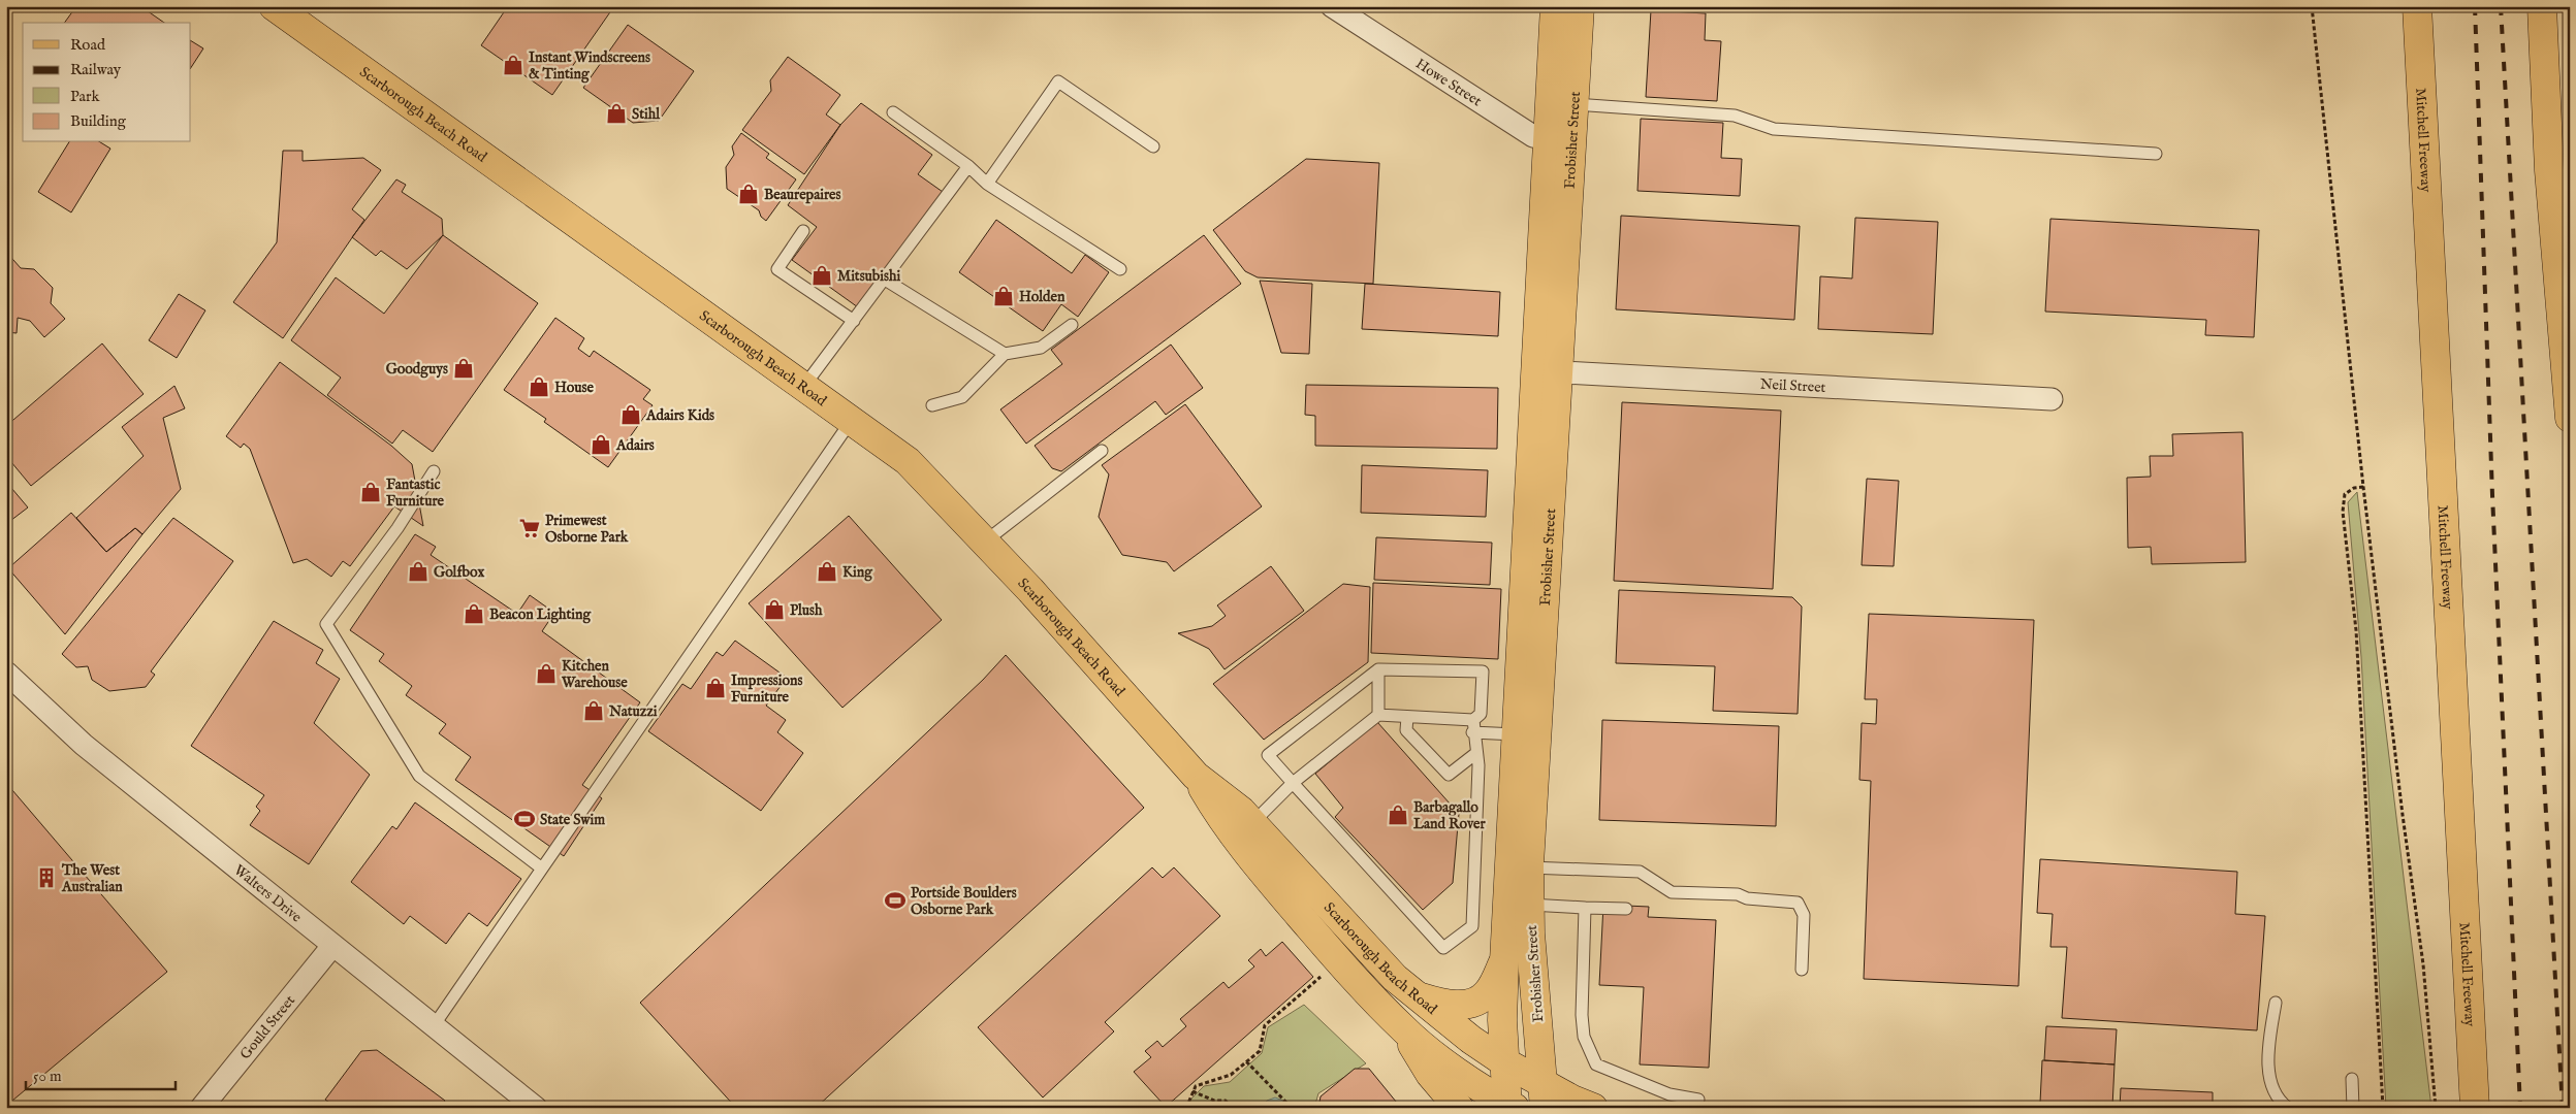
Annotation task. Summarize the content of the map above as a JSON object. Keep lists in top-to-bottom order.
{
  "streets": {
    "main road": ["Scarborough Beach Road", "Frobisher Street", "Mitchell Freeway"],
    "street": [
      "Howe Street",
      "Neil Street",
      "Walters Drive",
      "Gould Street"
    ]
  },
  "crossings": [
    ["Howe Street", "Frobisher Street"],
    ["Scarborough Beach Road", "Frobisher Street"],
    ["Frobisher Street", "Neil Street"],
    ["Walters Drive", "Gould Street"]
  ],
  "places": {
    "shop": [
      "Instant Windscreens & Tinting",
      "Stihl",
      "Beaurepaires",
      "Mitsubishi",
      "Holden",
      "Goodguys",
      "House",
      "Adairs Kids",
      "Adairs",
      "Fantastic Furniture",
      "Golfbox",
      "King",
      "Plush",
      "Beacon Lighting",
      "Kitchen Warehouse",
      "Impressions Furniture",
      "Natuzzi",
      "Barbagallo Land Rover"
    ],
    "supermarket": ["Primewest Osborne Park"],
    "sports": ["State Swim", "Portside Boulders Osborne Park"],
    "building": ["The West Australian"]
  },
  "legend": [
    "Road",
    "Railway",
    "Park",
    "Building"
  ],
  "scale_bar": "50 m"
}
